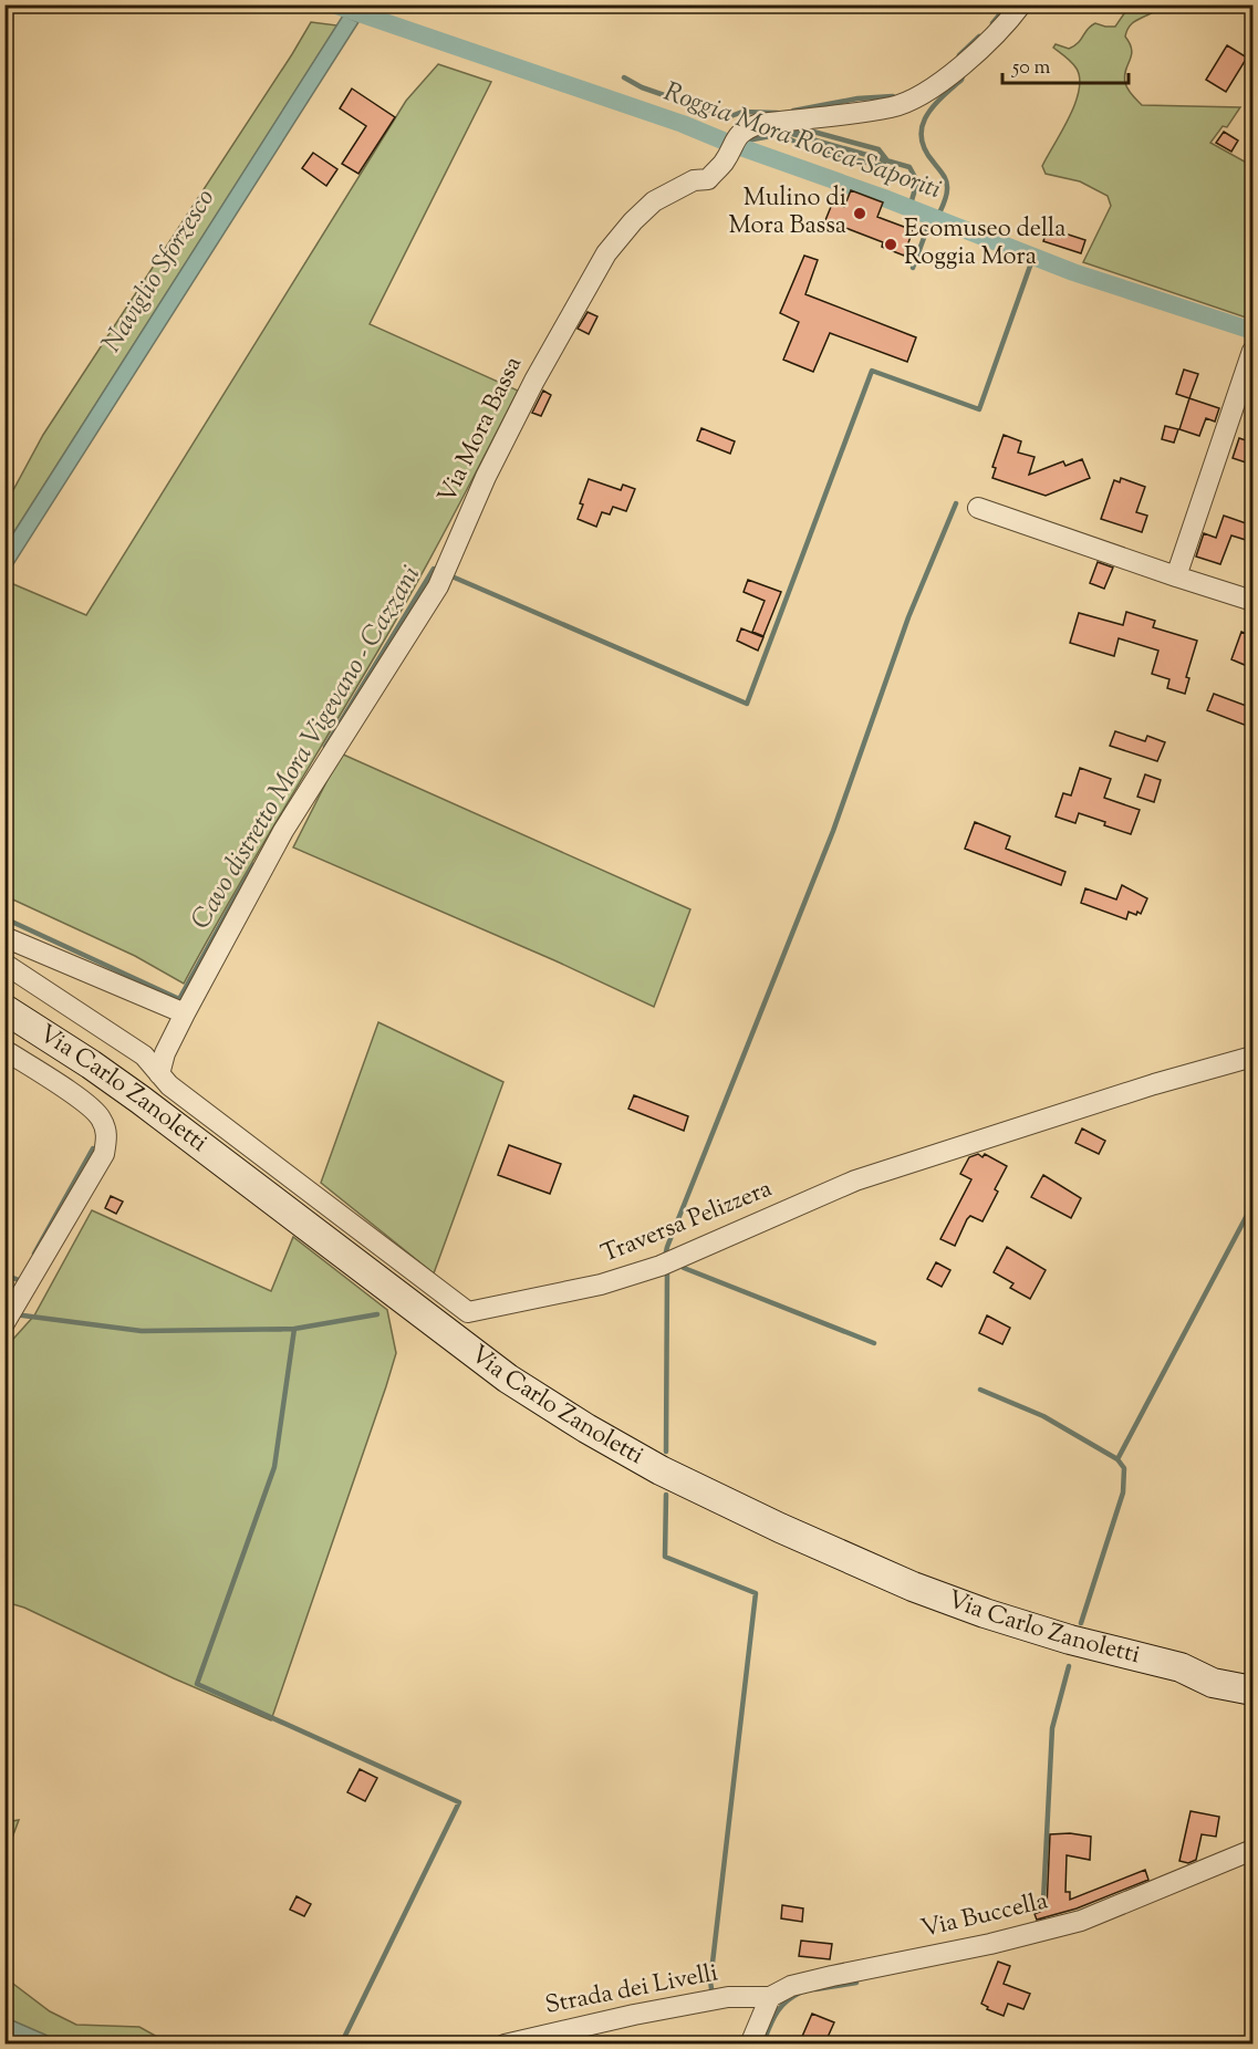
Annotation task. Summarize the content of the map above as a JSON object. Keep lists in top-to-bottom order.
{
  "streets": {
    "main road": ["Via Carlo Zanoletti"],
    "street": [
      "Via Mora Bassa",
      "Traversa Pelizzera",
      "Via Buccella",
      "Strada dei Livelli"
    ]
  },
  "crossings": [
    ["Via Mora Bassa", "Traversa Pelizzera"],
    ["Via Buccella", "Strada dei Livelli"]
  ],
  "water": ["Roggia Mora Rocca-Saporiti", "Naviglio Sforzesco", "Cavo distretto Mora Vigevano - Cazzani"],
  "places": ["Mulino di Mora Bassa", "Ecomuseo della Roggia Mora"],
  "scale_bar": "50 m"
}
